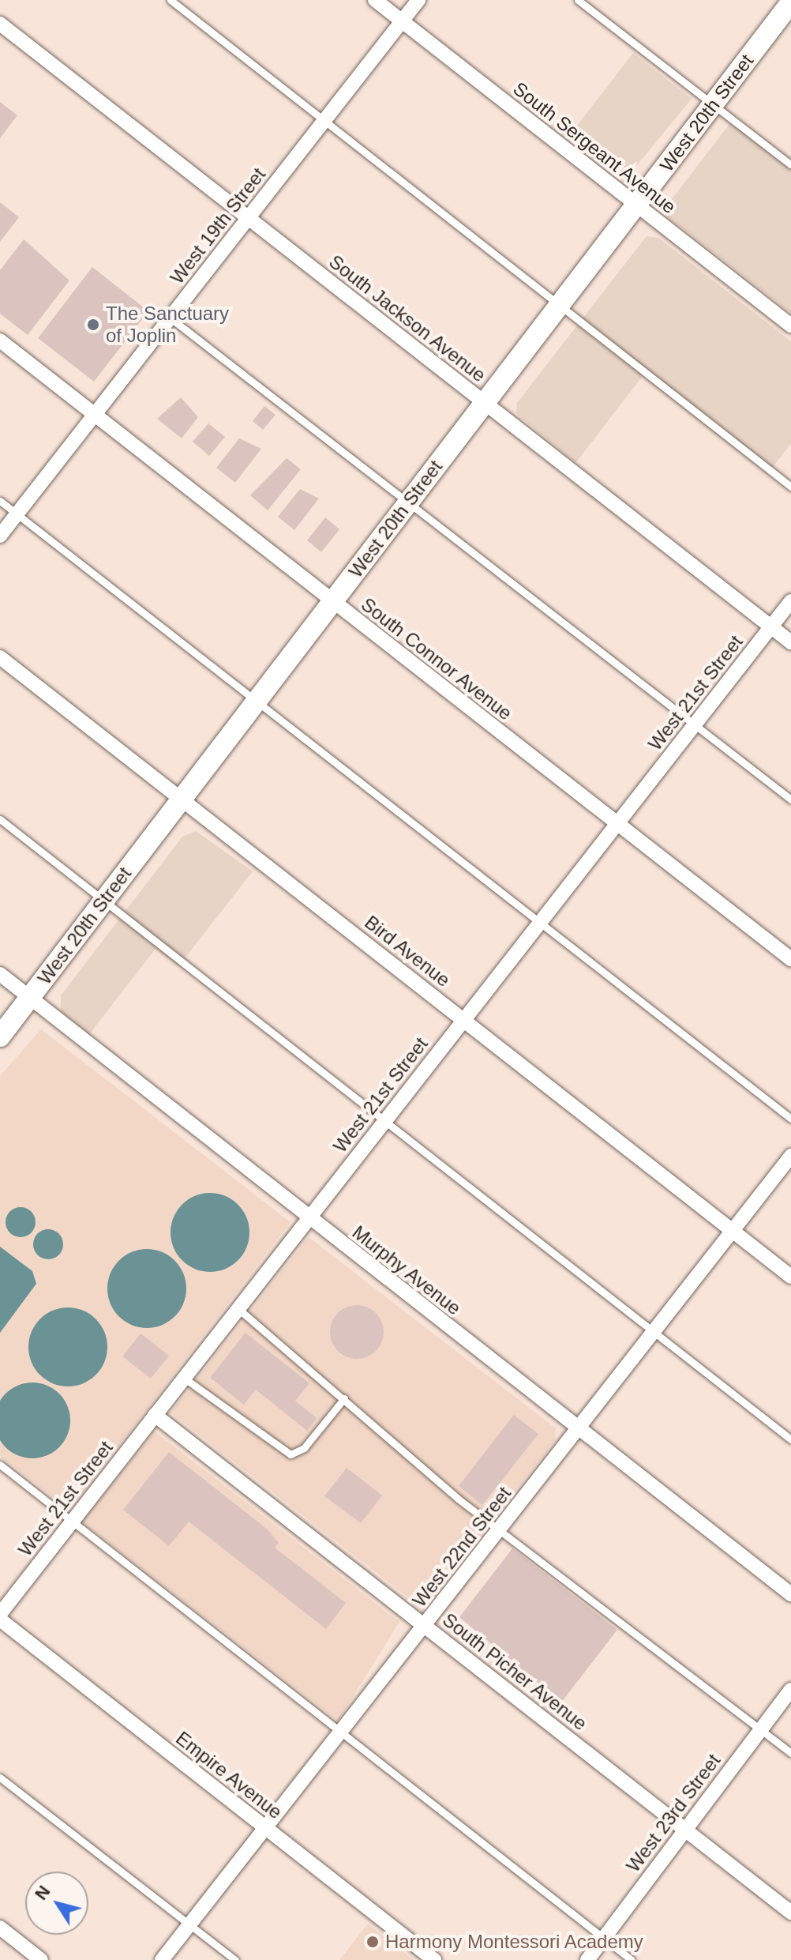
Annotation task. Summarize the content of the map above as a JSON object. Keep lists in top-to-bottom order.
{
  "streets": {
    "main road": ["West 20th Street"],
    "street": [
      "South Sergeant Avenue",
      "West 19th Street",
      "South Jackson Avenue",
      "South Connor Avenue",
      "West 21st Street",
      "Bird Avenue",
      "Murphy Avenue",
      "West 22nd Street",
      "South Picher Avenue",
      "Empire Avenue",
      "West 23rd Street"
    ]
  },
  "crossings": [
    ["West 20th Street", "South Sergeant Avenue"],
    ["West 20th Street", "South Jackson Avenue"],
    ["West 20th Street", "South Connor Avenue"],
    ["West 20th Street", "Bird Avenue"],
    ["West 20th Street", "Murphy Avenue"],
    ["South Sergeant Avenue", "West 19th Street"],
    ["West 19th Street", "South Jackson Avenue"],
    ["West 19th Street", "South Connor Avenue"],
    ["South Jackson Avenue", "West 21st Street"],
    ["South Connor Avenue", "West 21st Street"],
    ["West 21st Street", "Bird Avenue"],
    ["West 21st Street", "Murphy Avenue"],
    ["West 21st Street", "South Picher Avenue"],
    ["Bird Avenue", "West 22nd Street"],
    ["Murphy Avenue", "West 22nd Street"],
    ["West 22nd Street", "South Picher Avenue"],
    ["West 22nd Street", "Empire Avenue"],
    ["South Picher Avenue", "West 23rd Street"]
  ],
  "places": ["The Sanctuary of Joplin", "Harmony Montessori Academy"],
  "north": "top left"
}
